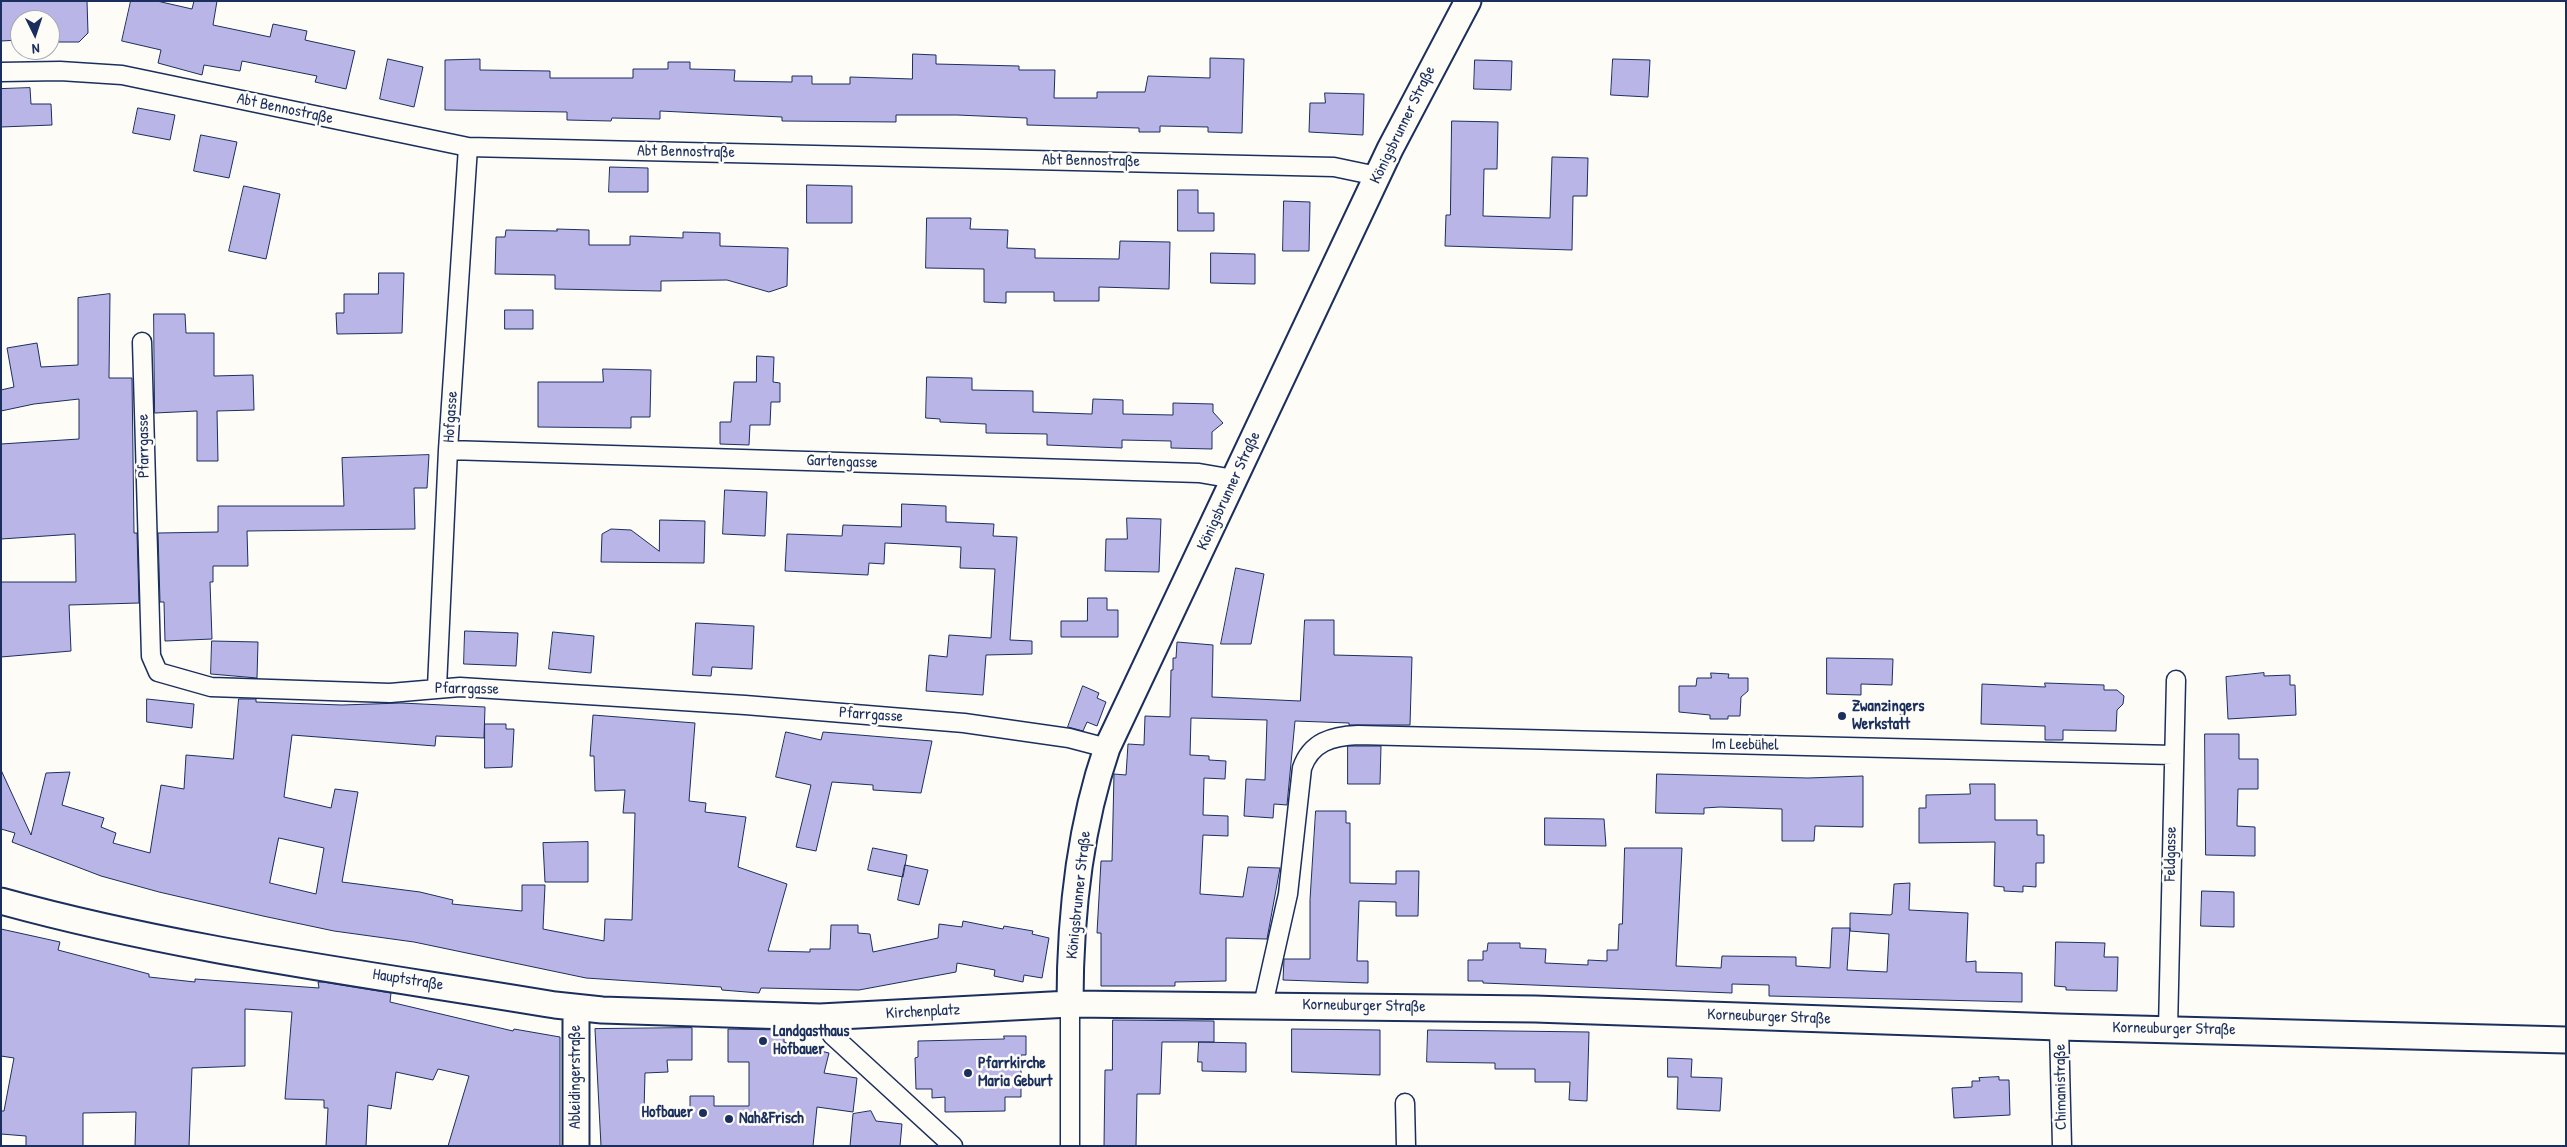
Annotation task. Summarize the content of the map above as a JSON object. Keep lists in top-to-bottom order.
{
  "streets": {
    "street": [
      "Abt Bennostraße",
      "Königsbrunner Straße",
      "Hofgasse",
      "Pfarrgasse",
      "Gartengasse",
      "Im Leebühel",
      "Feldgasse",
      "Hauptstraße",
      "Korneuburger Straße",
      "Kirchenplatz",
      "Ableidingerstraße",
      "Chimanistraße"
    ]
  },
  "crossings": [
    ["Abt Bennostraße", "Königsbrunner Straße"],
    ["Abt Bennostraße", "Hofgasse"],
    ["Königsbrunner Straße", "Pfarrgasse"],
    ["Königsbrunner Straße", "Gartengasse"],
    ["Königsbrunner Straße", "Korneuburger Straße"],
    ["Königsbrunner Straße", "Kirchenplatz"],
    ["Hofgasse", "Pfarrgasse"],
    ["Hofgasse", "Gartengasse"],
    ["Im Leebühel", "Feldgasse"],
    ["Im Leebühel", "Korneuburger Straße"],
    ["Feldgasse", "Korneuburger Straße"],
    ["Hauptstraße", "Kirchenplatz"],
    ["Hauptstraße", "Ableidingerstraße"],
    ["Korneuburger Straße", "Kirchenplatz"],
    ["Korneuburger Straße", "Chimanistraße"]
  ],
  "places": [
    "Zwanzingers Werkstatt",
    "Landgasthaus Hofbauer",
    "Pfarrkirche Maria Geburt",
    "Hofbauer",
    "Nah&Frisch"
  ],
  "north": "bottom"
}
